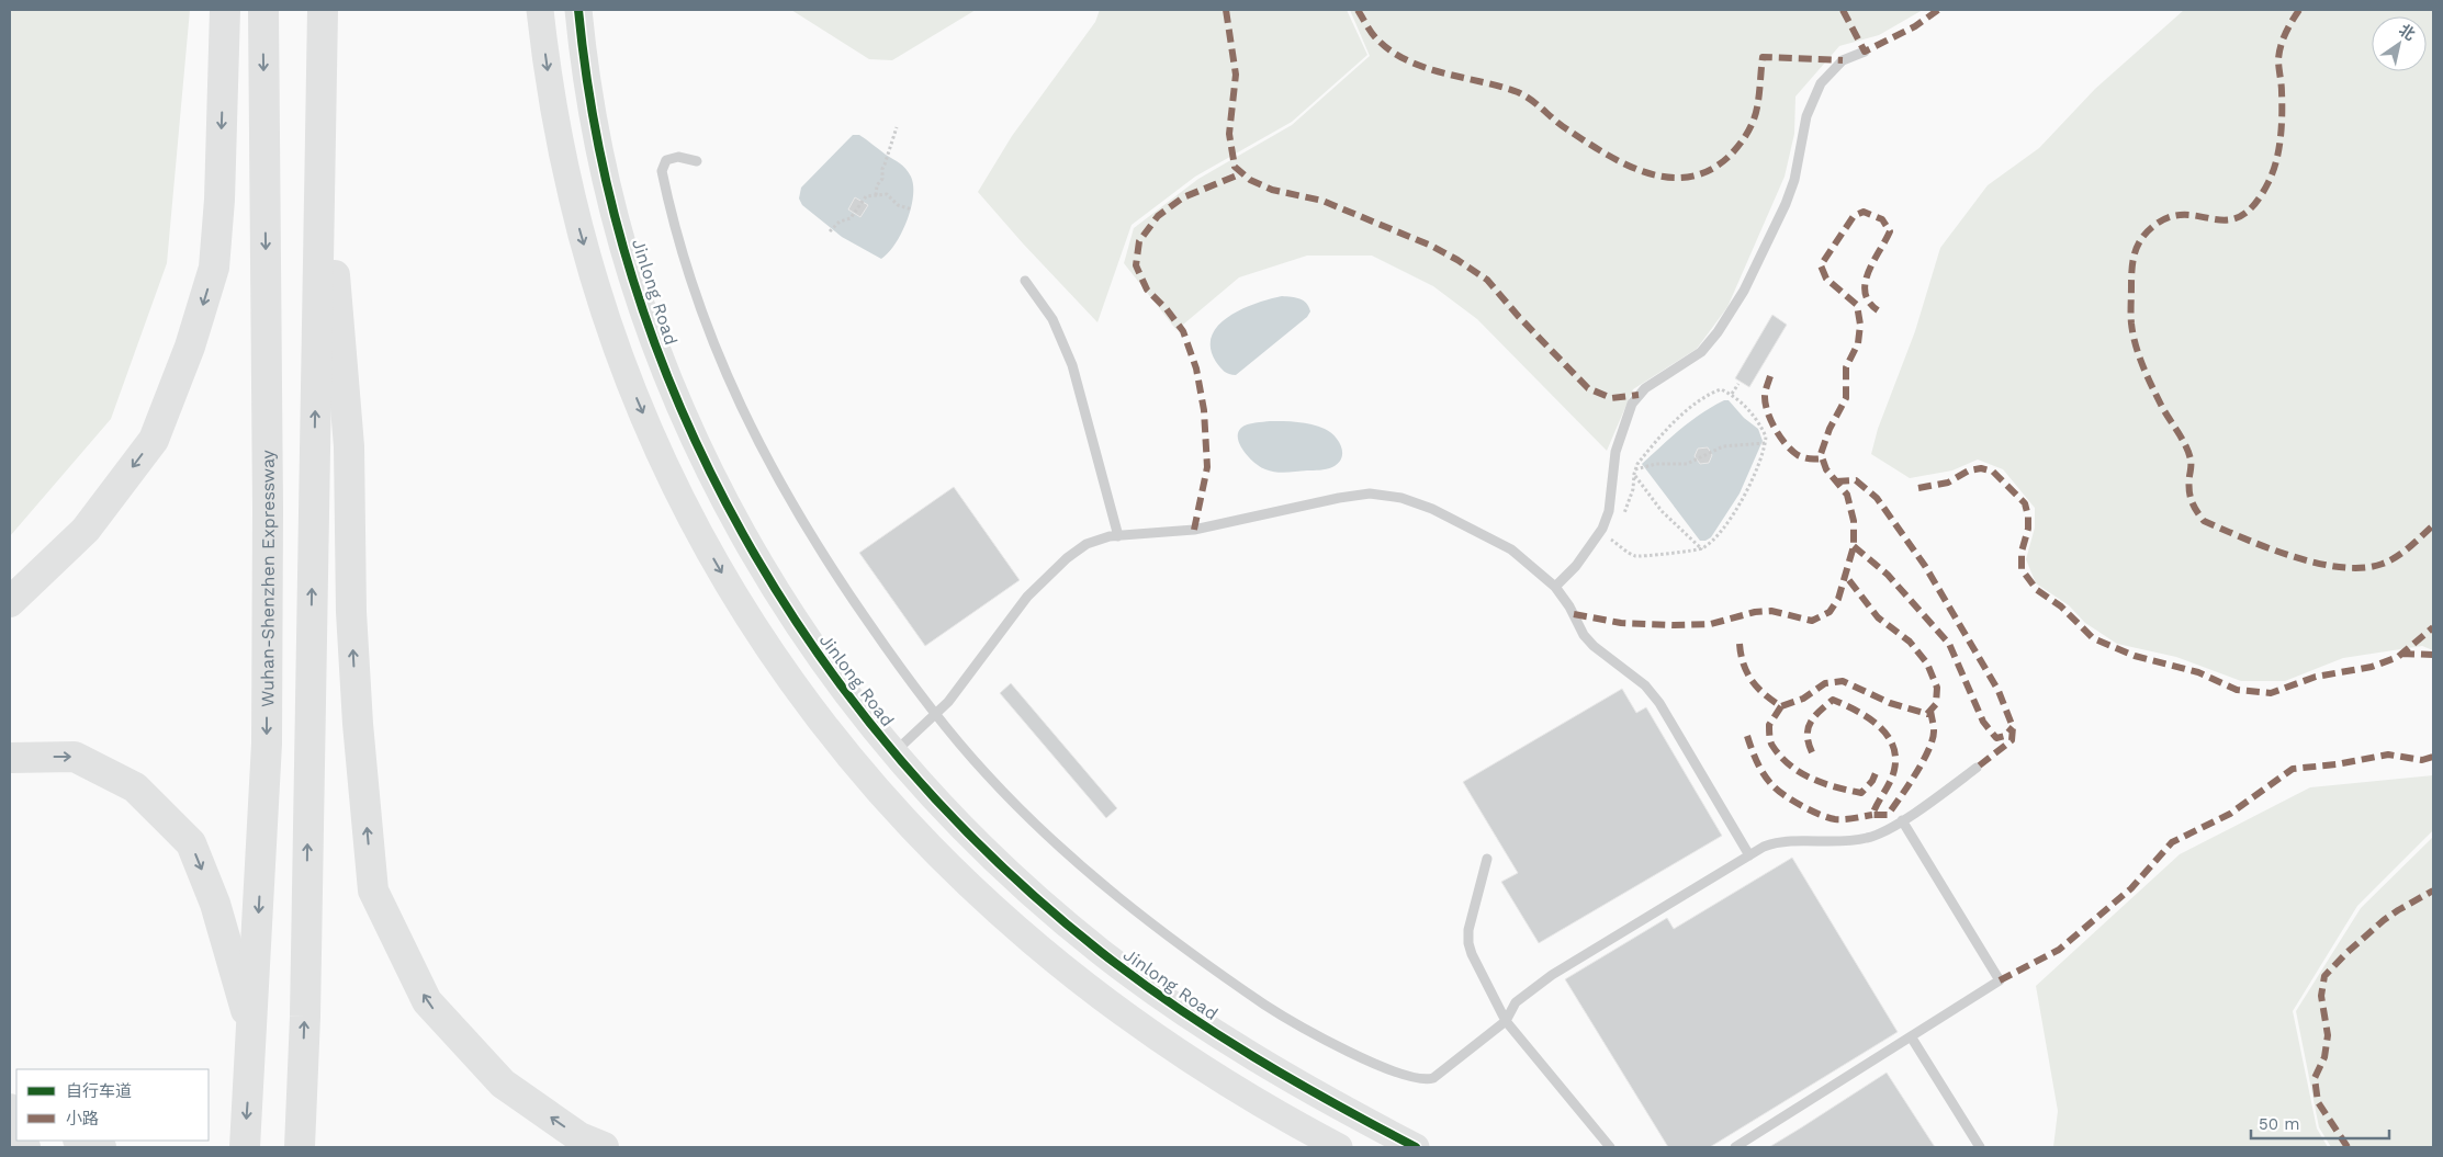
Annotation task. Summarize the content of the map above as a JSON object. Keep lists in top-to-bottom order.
{
  "streets": {
    "highway": ["Wuhan-Shenzhen Expressway"],
    "street": ["Jinlong Road"]
  },
  "legend": ["自行车道", "小路"],
  "scale_bar": "50 m",
  "north": "top right"
}
